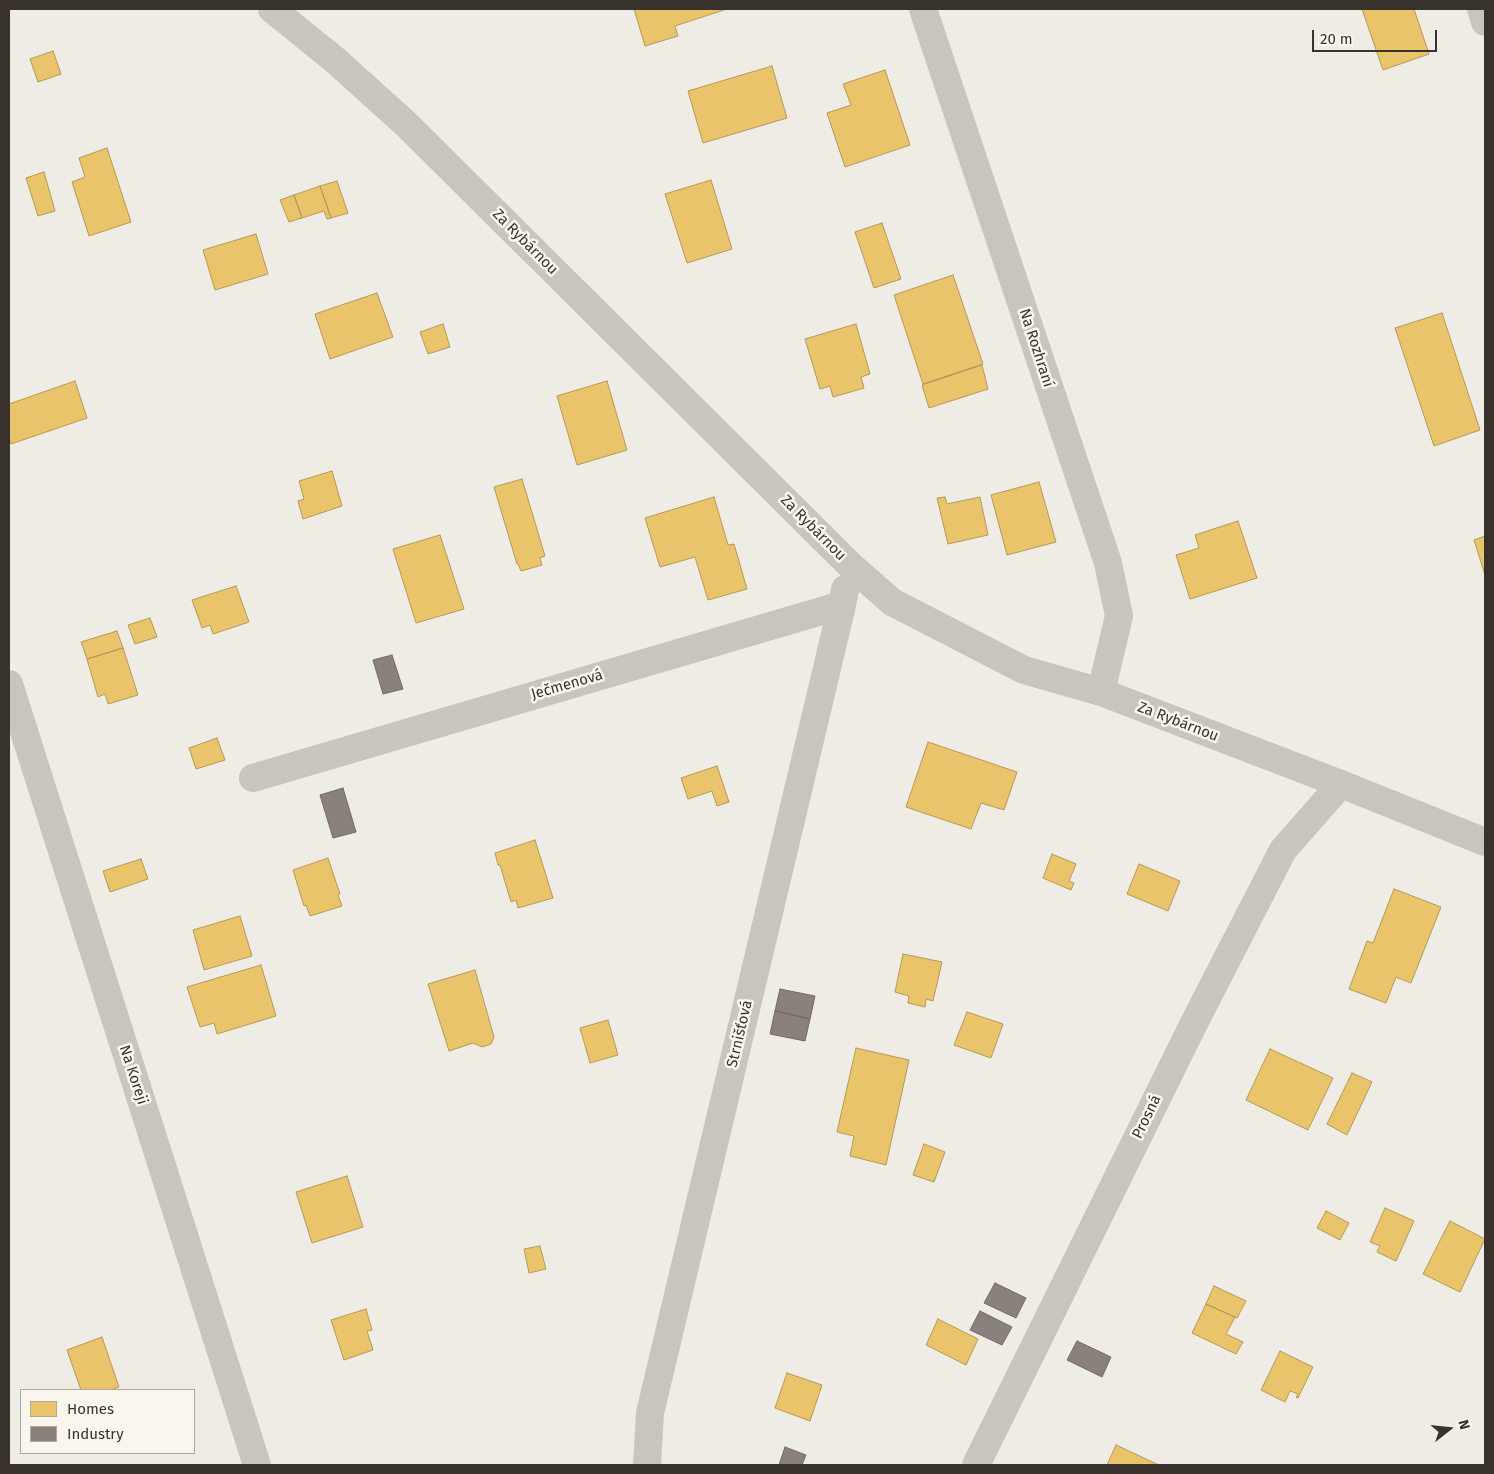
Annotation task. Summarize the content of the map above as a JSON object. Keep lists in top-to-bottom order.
{
  "streets": {
    "street": [
      "Za Rybárnou",
      "Na Rozhraní",
      "Ječmenová",
      "Strnišťová",
      "Na Koreji",
      "Prosná"
    ]
  },
  "crossings": [
    ["Za Rybárnou", "Na Rozhraní"],
    ["Za Rybárnou", "Prosná"],
    ["Ječmenová", "Strnišťová"]
  ],
  "legend": ["Homes", "Industry"],
  "scale_bar": "20 m",
  "north": "right"
}
